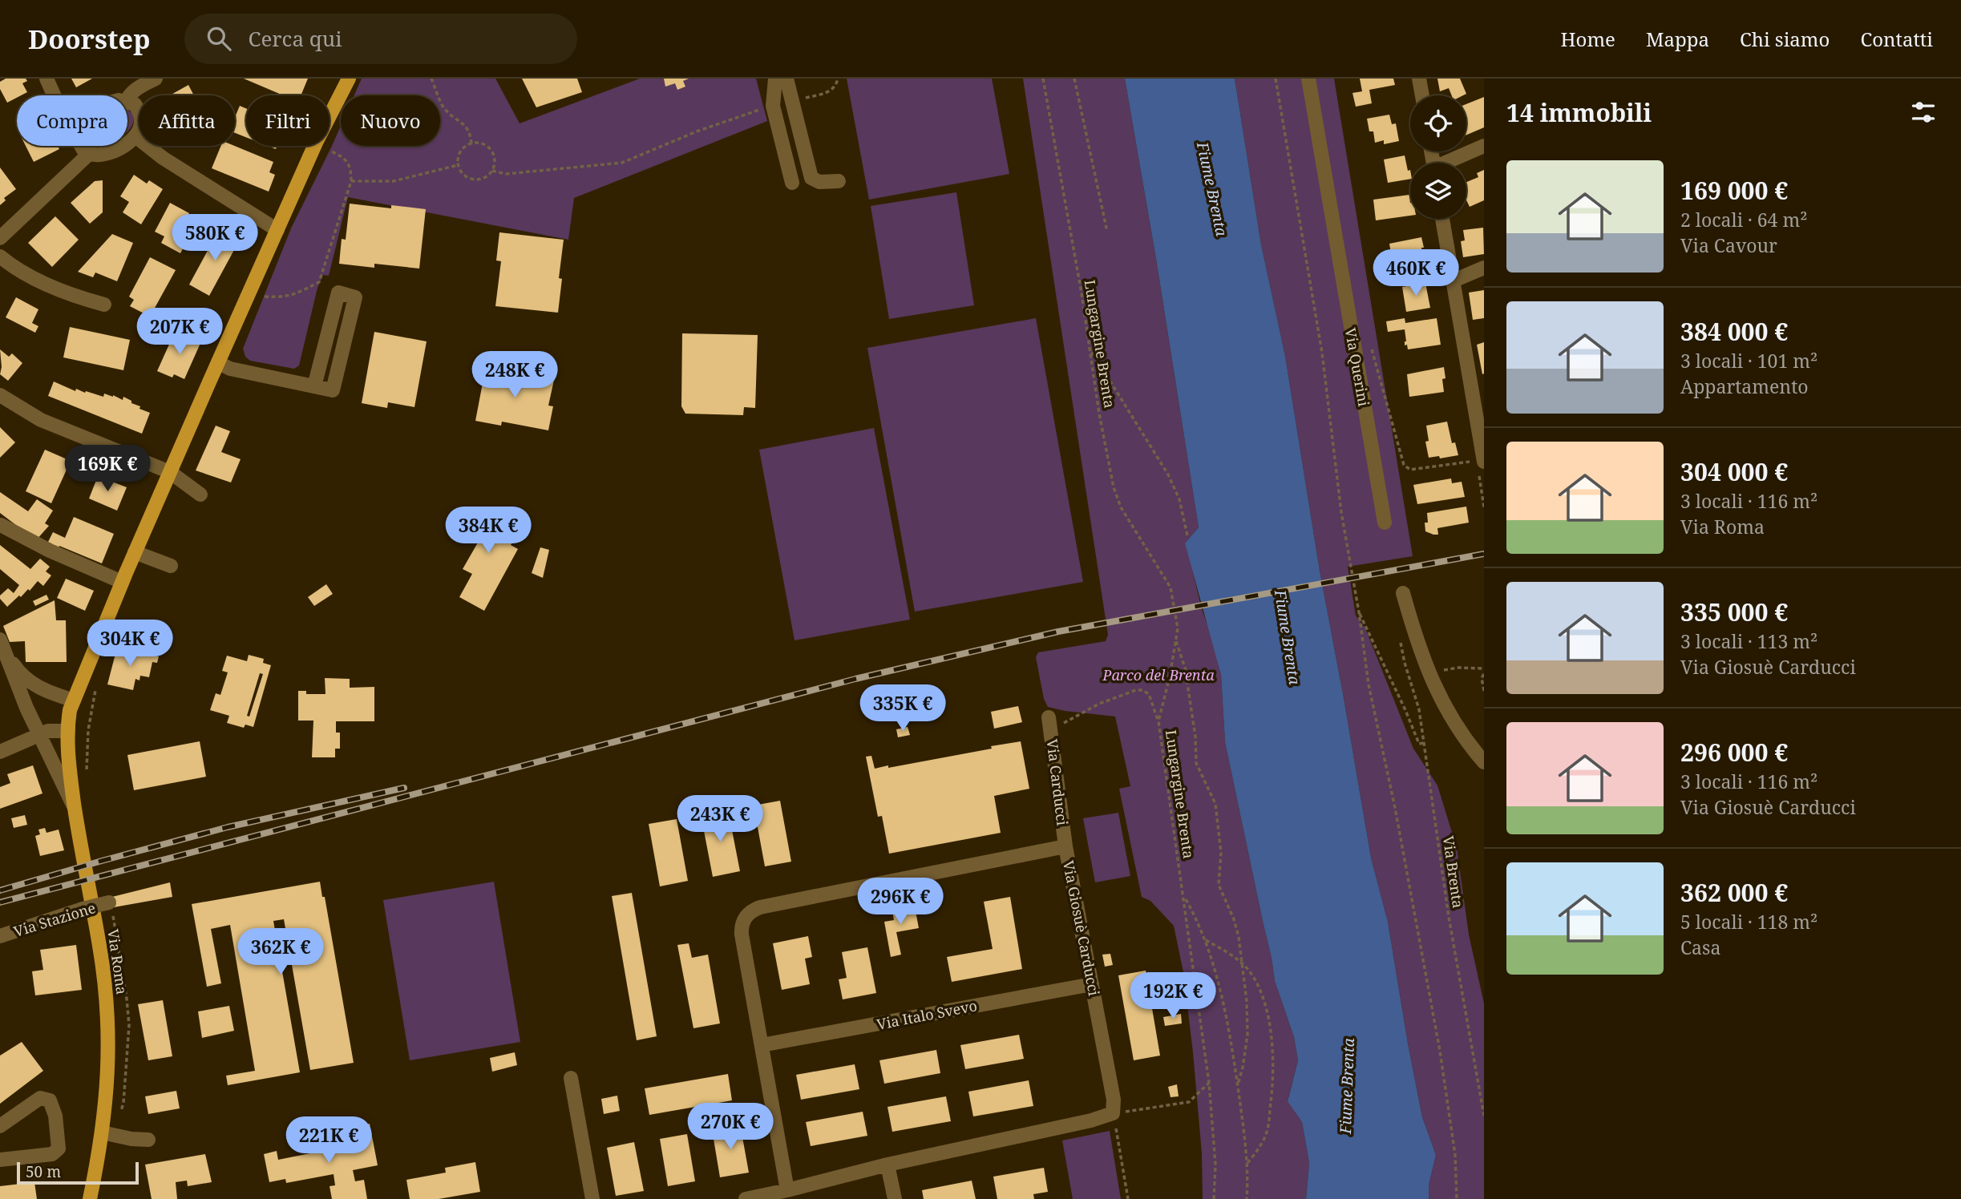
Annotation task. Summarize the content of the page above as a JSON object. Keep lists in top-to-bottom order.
{
  "streets": {
    "main road": ["Via Roma"],
    "street": [
      "Via Querini",
      "Via Carducci",
      "Via Stazione",
      "Via Giosuè Carducci",
      "Via Italo Svevo"
    ],
    "path": ["Lungargine Brenta", "Via Brenta"]
  },
  "crossings": [
    ["Via Carducci", "Via Giosuè Carducci"],
    ["Via Giosuè Carducci", "Via Italo Svevo"]
  ],
  "water": ["Fiume Brenta"],
  "parks": ["Parco del Brenta"],
  "scale_bar": "50 m",
  "page": {
    "header": "Doorstep",
    "search": "Cerca qui",
    "nav": [
      "Home",
      "Mappa",
      "Chi siamo",
      "Contatti"
    ],
    "heading": "14 immobili",
    "chip": [
      "Compra",
      "Affitta",
      "Filtri",
      "Nuovo"
    ],
    "list": [
      {
        "name": "169 000 €",
        "note": "2 locali · 64 m² · Via Cavour"
      },
      {
        "name": "384 000 €",
        "note": "3 locali · 101 m² · Appartamento"
      },
      {
        "name": "304 000 €",
        "note": "3 locali · 116 m² · Via Roma"
      },
      {
        "name": "335 000 €",
        "note": "3 locali · 113 m² · Via Giosuè Carducci"
      },
      {
        "name": "296 000 €",
        "note": "3 locali · 116 m² · Via Giosuè Carducci"
      },
      {
        "name": "362 000 €",
        "note": "5 locali · 118 m² · Casa"
      }
    ],
    "price": [
      "580K €",
      "460K €",
      "207K €",
      "248K €",
      "169K €",
      "384K €",
      "304K €",
      "335K €",
      "243K €",
      "296K €",
      "362K €",
      "192K €",
      "270K €",
      "221K €"
    ],
    "scale": "50 m"
  }
}
